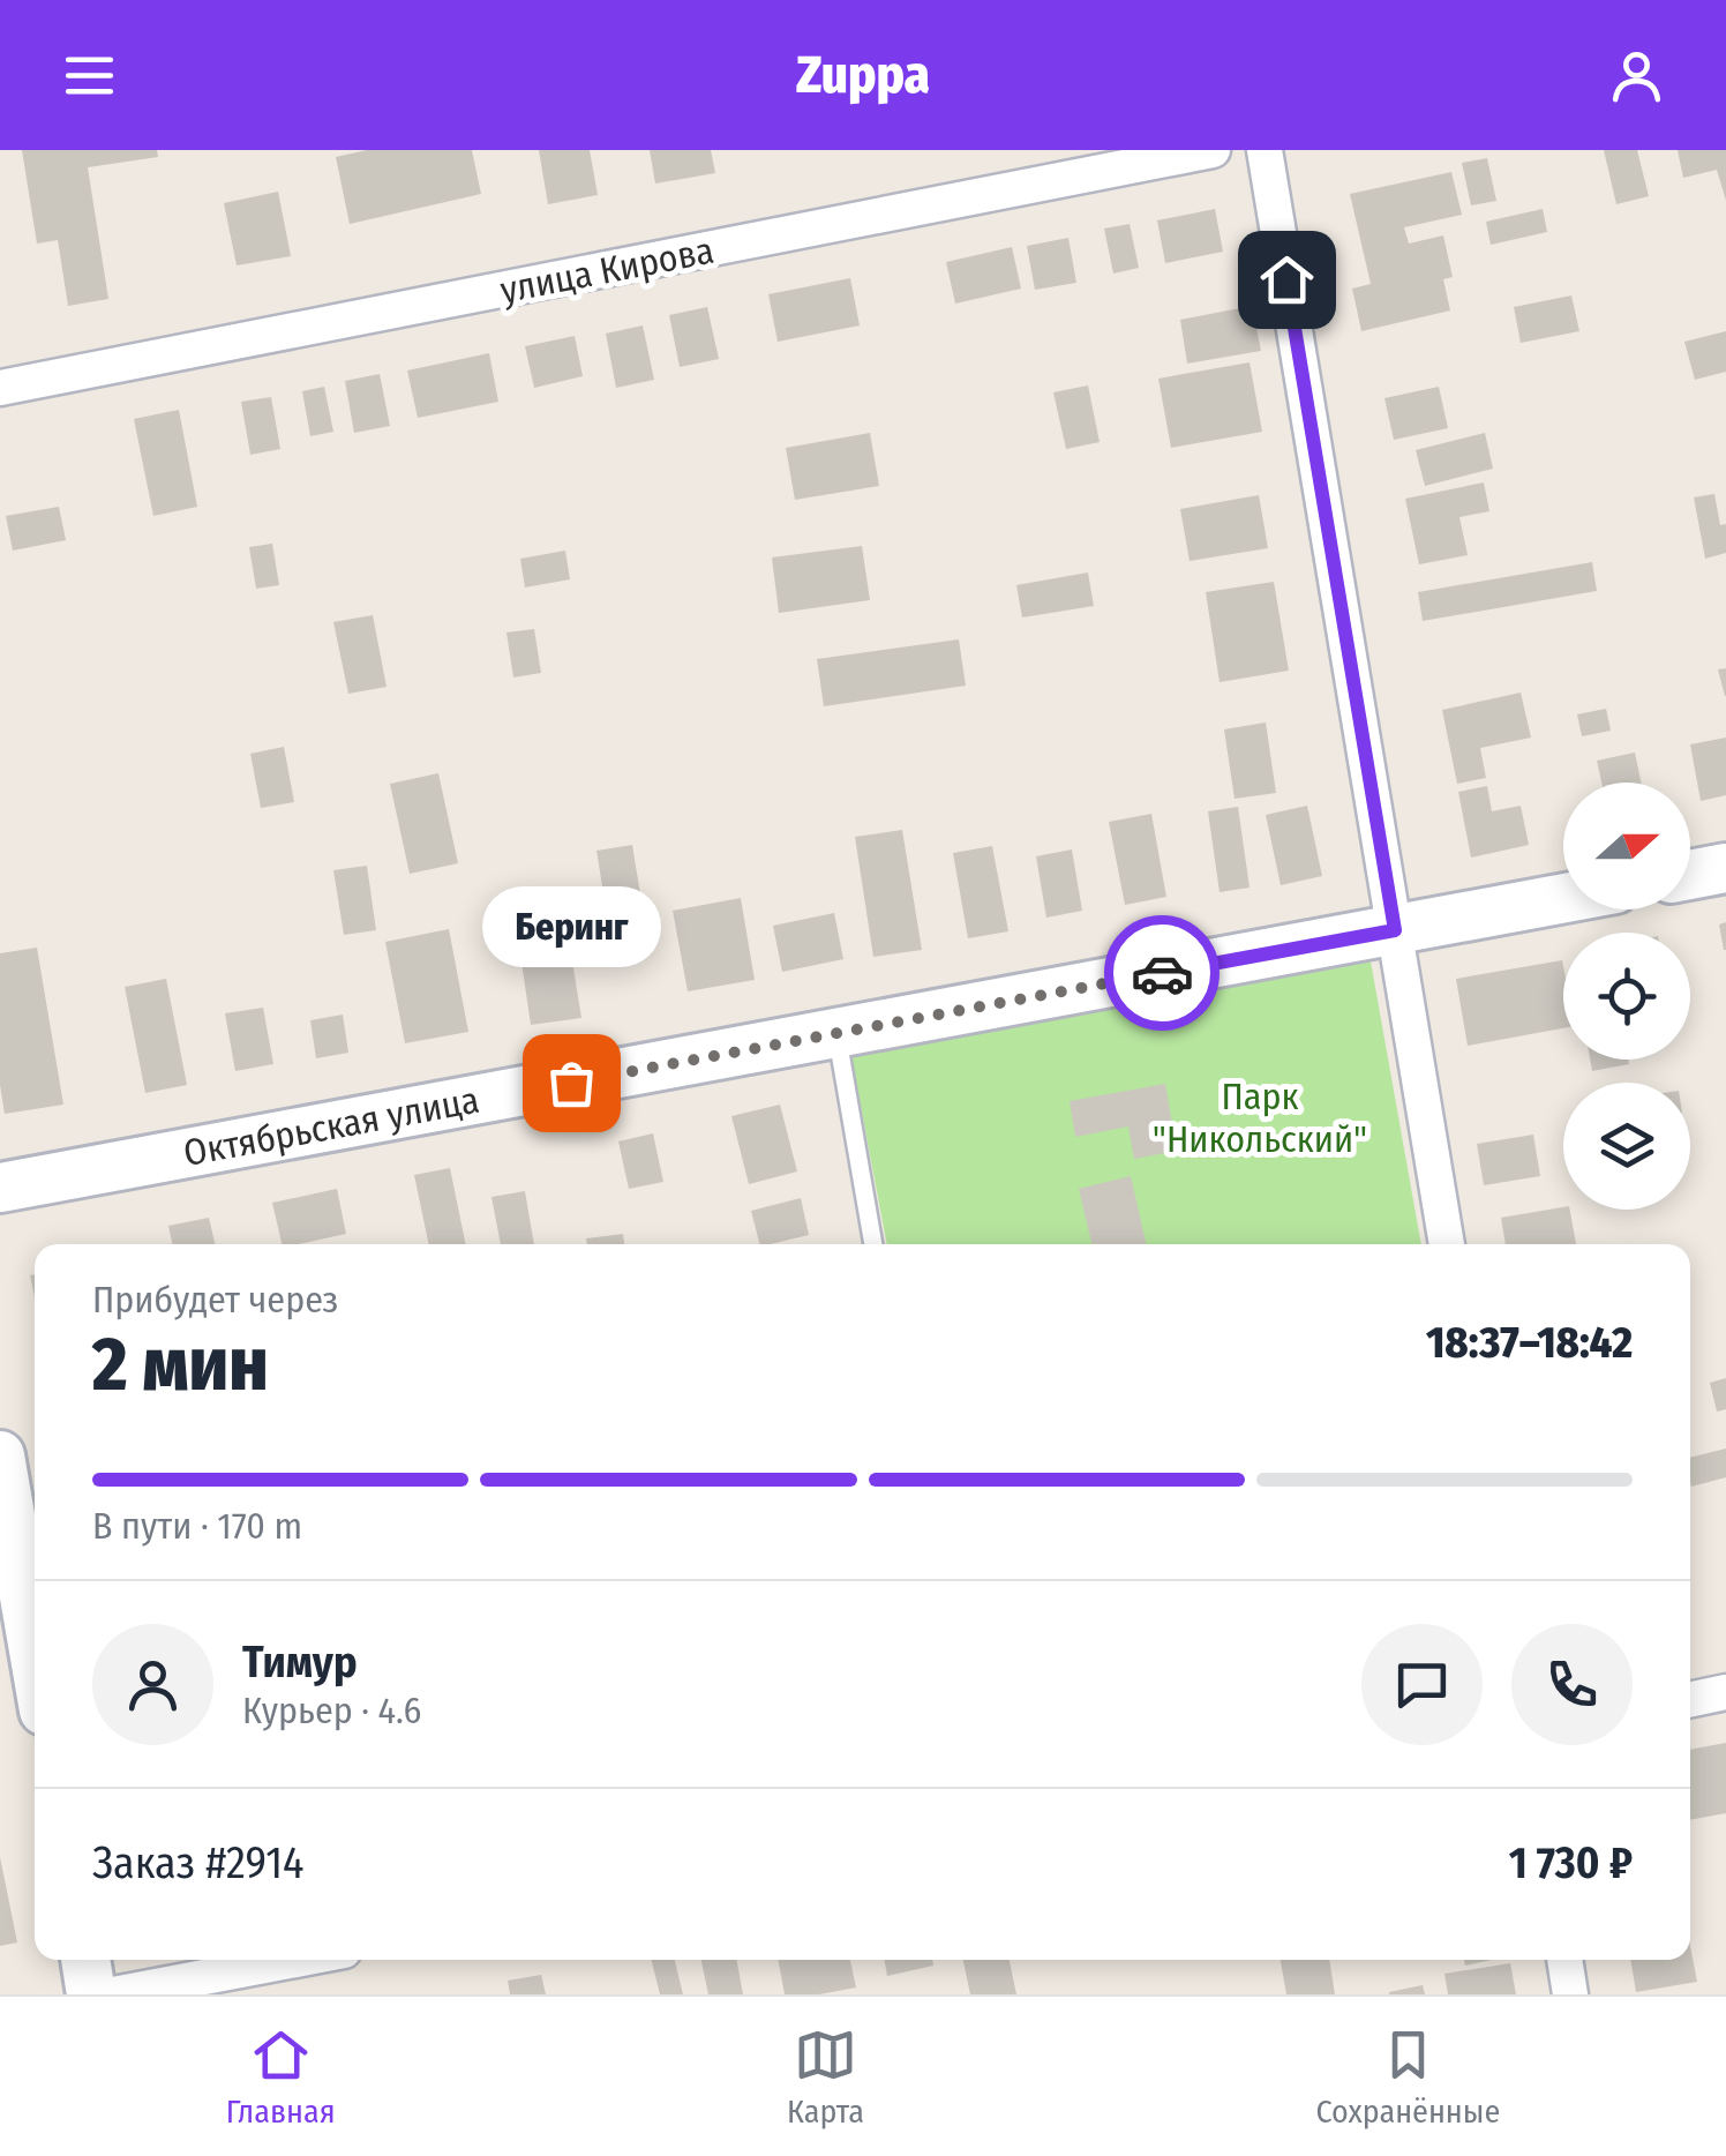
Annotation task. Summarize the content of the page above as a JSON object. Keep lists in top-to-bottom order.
{
  "streets": {
    "main road": ["Октябрьская улица"],
    "street": ["улица Кирова"]
  },
  "parks": ["Парк \"Никольский\""],
  "places": ["Беринг"],
  "north": "right",
  "page": {
    "header": "Zuppa",
    "bubble": "Беринг",
    "heading": ["2 мин", "Прибудет через", "18:37–18:42"],
    "panel": [
      "Тимур",
      "Курьер · 4.6",
      "Заказ #2914",
      "1 730 ₽"
    ],
    "bar": "В пути · 170 m",
    "tabs": ["Главная", "Карта", "Сохранённые"]
  }
}
